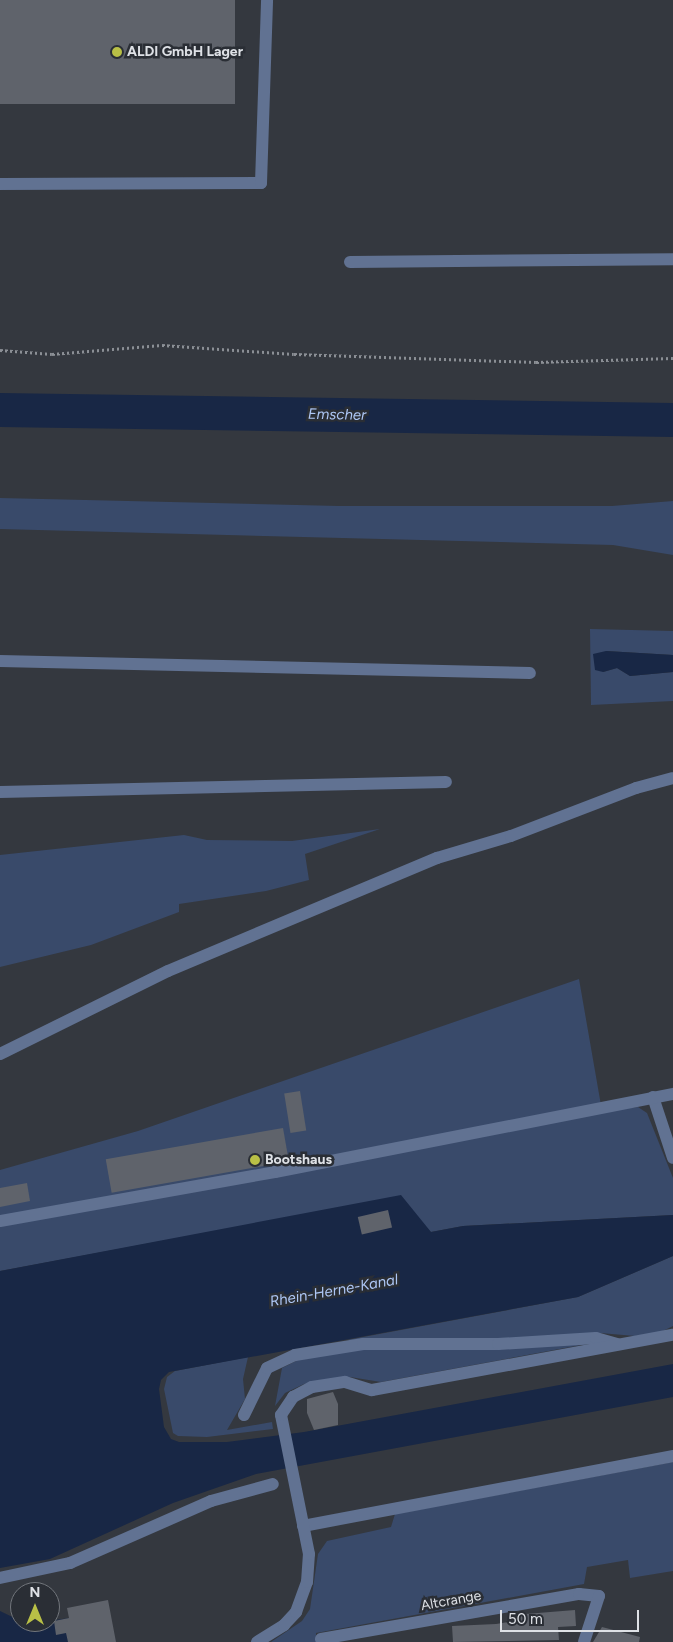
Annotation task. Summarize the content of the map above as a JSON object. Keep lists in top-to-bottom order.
{
  "streets": {
    "lane": ["Altcrange"]
  },
  "water": ["Emscher", "Rhein-Herne-Kanal"],
  "places": ["ALDI GmbH Lager", "Bootshaus"],
  "scale_bar": "50 m",
  "north": "top"
}
